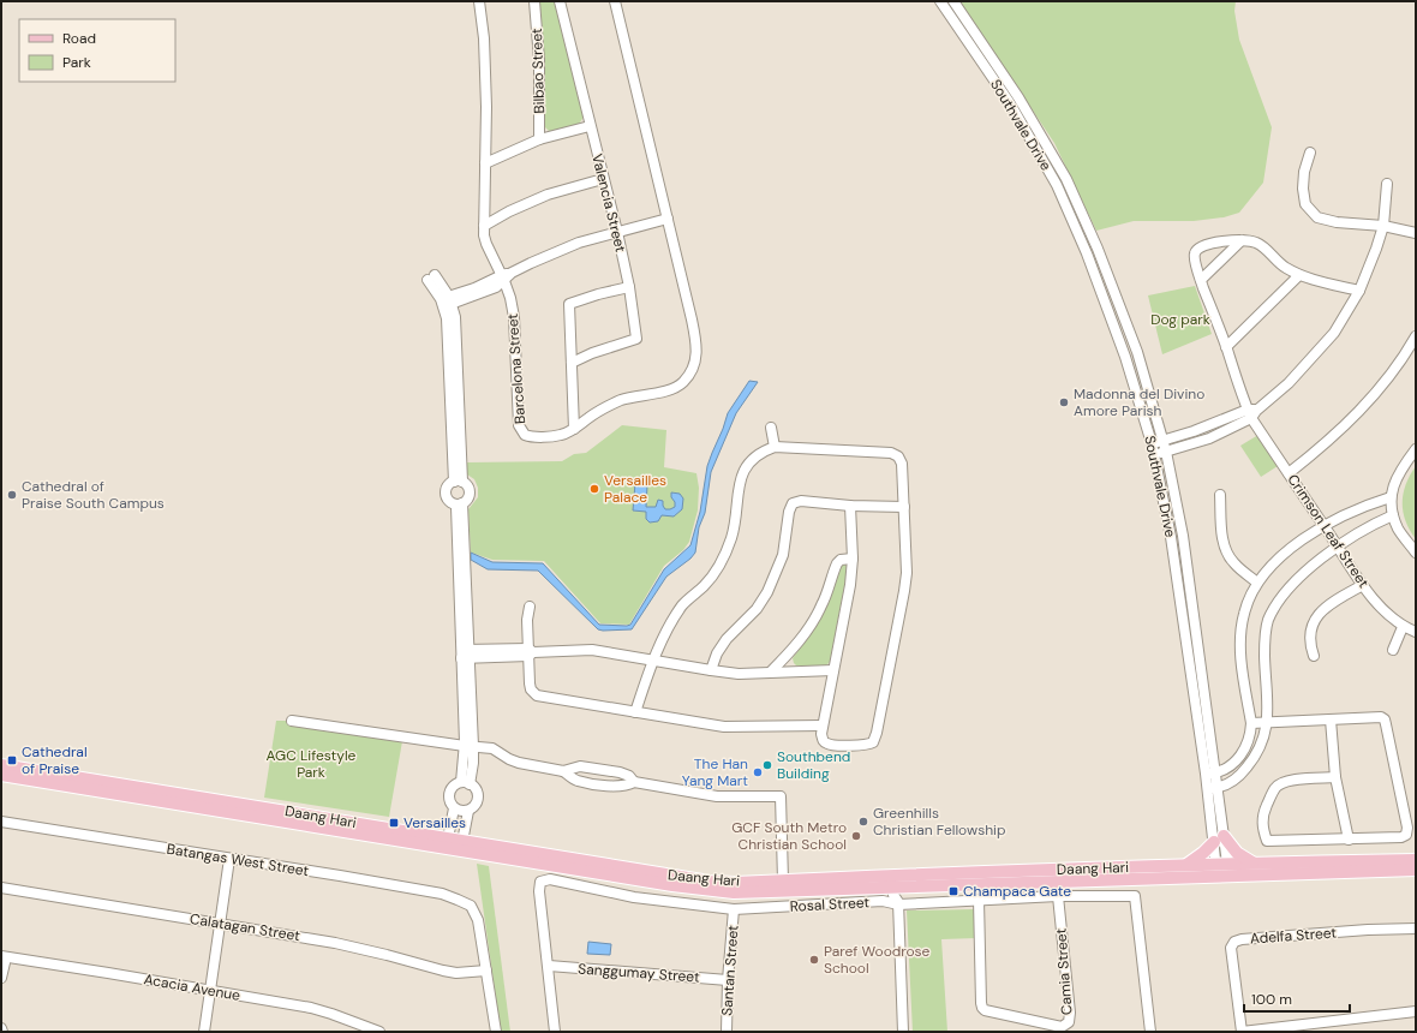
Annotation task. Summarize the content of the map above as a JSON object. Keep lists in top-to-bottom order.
{
  "streets": {
    "main road": ["Daang Hari"],
    "street": [
      "Bilbao Street",
      "Southvale Drive",
      "Valencia Street",
      "Barcelona Street",
      "Crimson Leaf Street",
      "Batangas West Street",
      "Rosal Street",
      "Calatagan Street",
      "Adelfa Street",
      "Santan Street",
      "Camia Street",
      "Sanggumay Street",
      "Acacia Avenue"
    ]
  },
  "crossings": [
    ["Southvale Drive", "Daang Hari"],
    ["Daang Hari", "Rosal Street"],
    ["Batangas West Street", "Calatagan Street"],
    ["Rosal Street", "Santan Street"],
    ["Rosal Street", "Camia Street"],
    ["Rosal Street", "Sanggumay Street"],
    ["Santan Street", "Sanggumay Street"]
  ],
  "parks": ["Dog park", "AGC Lifestyle Park"],
  "places": {
    "other": [
      "Madonna del Divino Amore Parish",
      "Versailles Palace",
      "Cathedral of Praise South Campus",
      "Southbend Building",
      "The Han Yang Mart",
      "Greenhills Christian Fellowship",
      "GCF South Metro Christian School",
      "Paref Woodrose School"
    ],
    "transit": ["Cathedral of Praise", "Versailles", "Champaca Gate"]
  },
  "legend": ["Road", "Park"],
  "scale_bar": "100 m"
}
